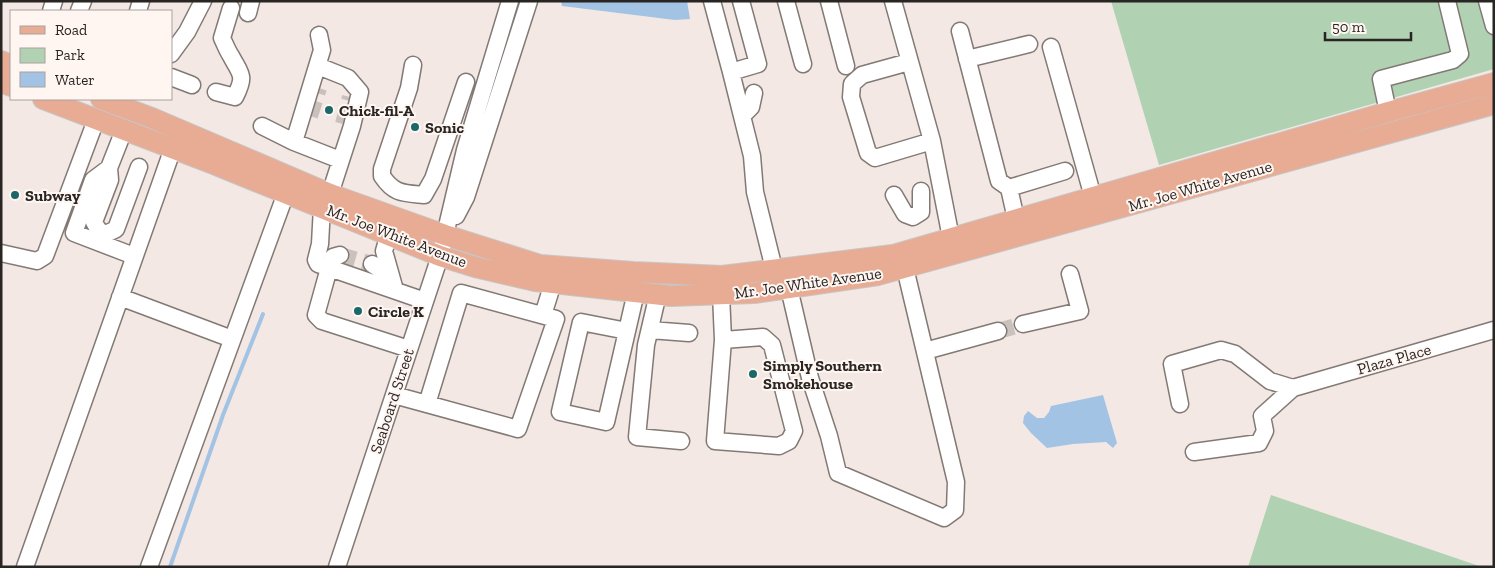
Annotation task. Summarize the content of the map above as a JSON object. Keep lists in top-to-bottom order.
{
  "streets": {
    "main road": ["Mr. Joe White Avenue"],
    "street": ["Plaza Place", "Seaboard Street"]
  },
  "crossings": [
    ["Mr. Joe White Avenue", "Seaboard Street"]
  ],
  "places": [
    "Chick-fil-A",
    "Sonic",
    "Subway",
    "Circle K",
    "Simply Southern Smokehouse"
  ],
  "legend": ["Road", "Park", "Water"],
  "scale_bar": "50 m"
}
